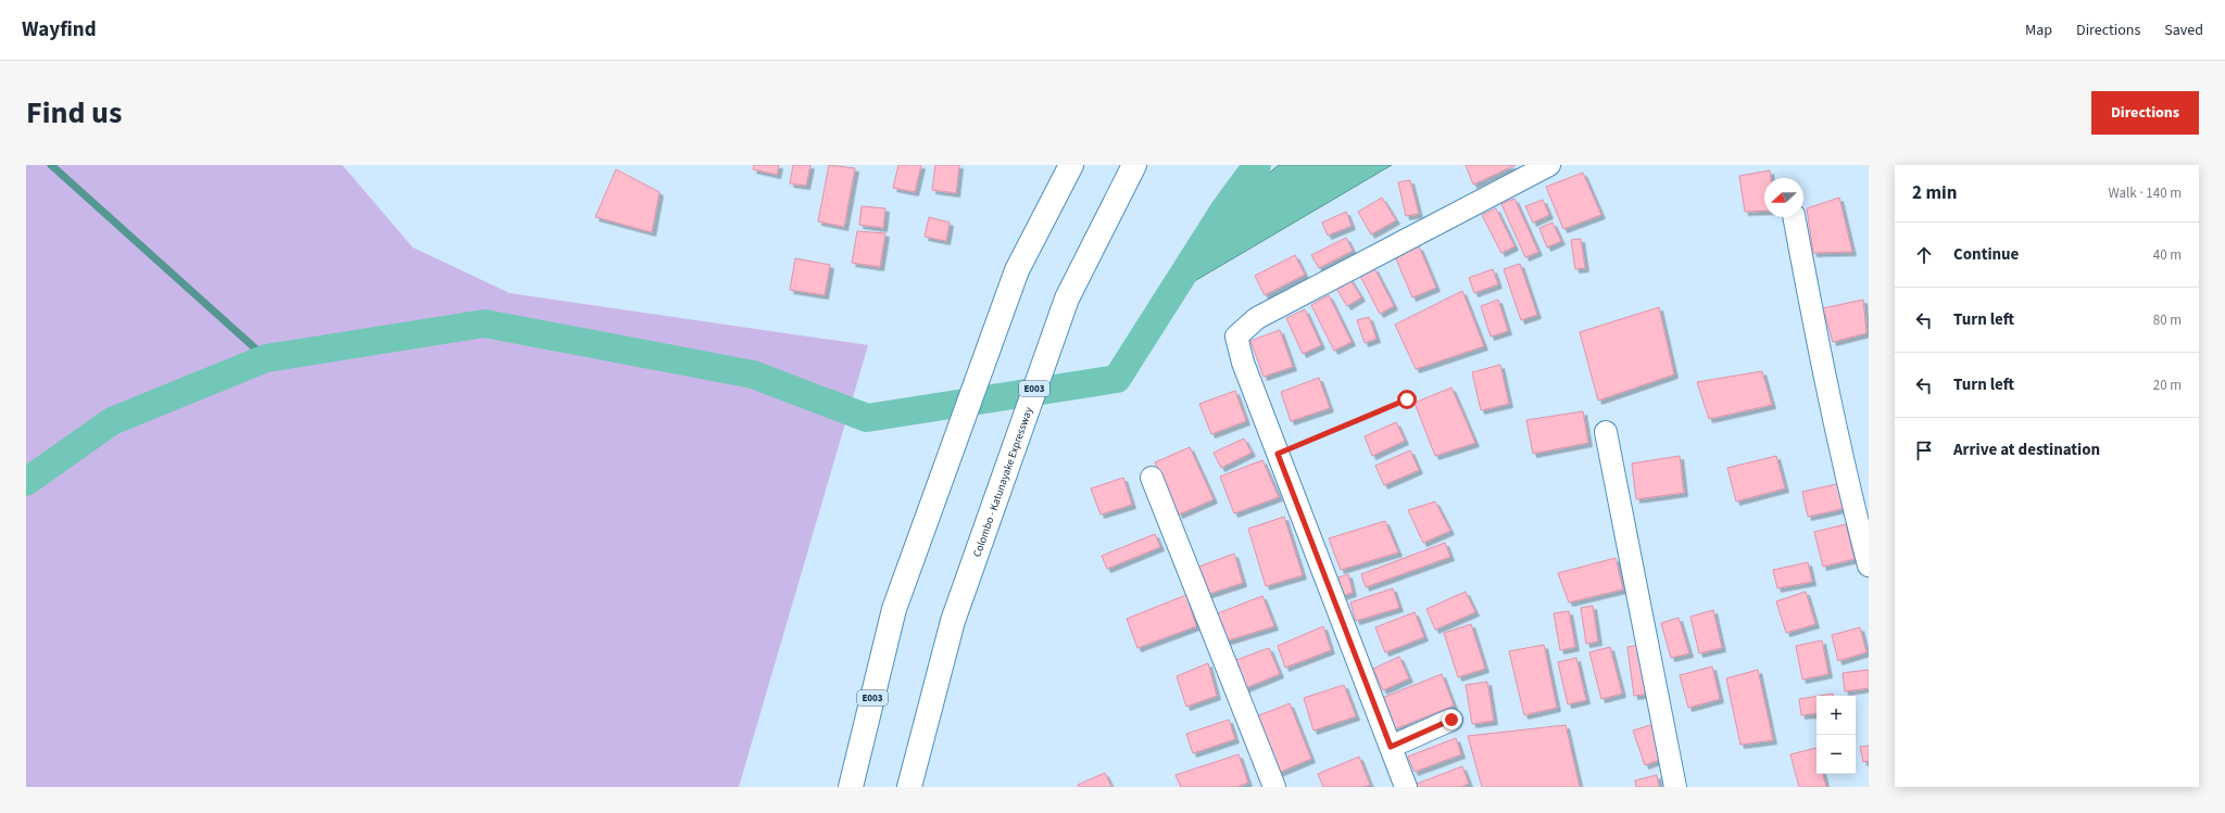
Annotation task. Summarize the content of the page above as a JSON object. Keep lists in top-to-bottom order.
{
  "streets": {
    "highway": ["E003", "Colombo - Katunayake Expressway"]
  },
  "north": "left",
  "page": {
    "header": "Wayfind",
    "nav": ["Map", "Directions", "Saved"],
    "title": "Find us",
    "buttons": "Directions",
    "heading": ["2 min", "Walk · 140 m"],
    "list": [
      ["Continue", "40 m"],
      ["Turn left", "80 m"],
      ["Turn left", "20 m"],
      "Arrive at destination"
    ],
    "map_buttons": ["+", "−"]
  }
}
